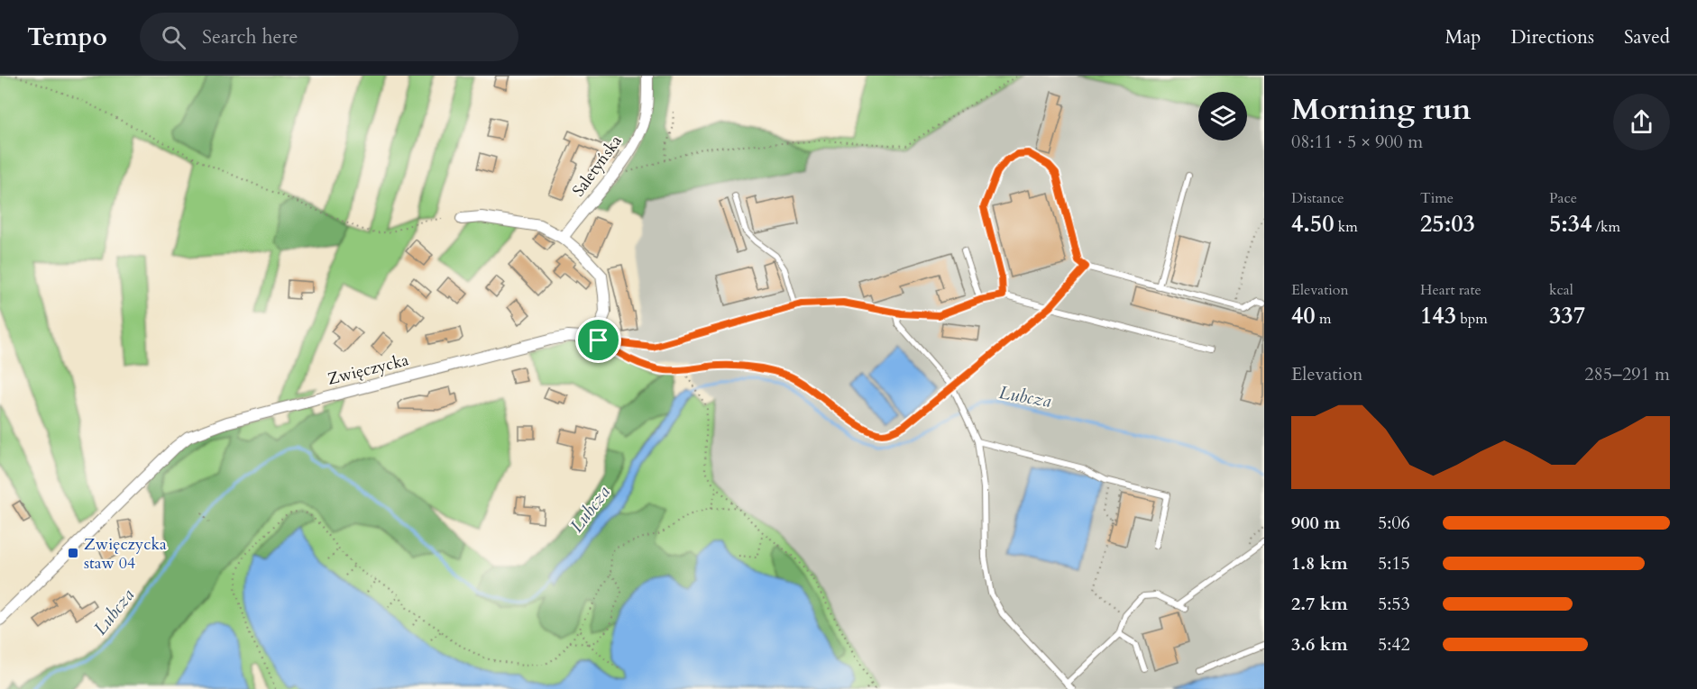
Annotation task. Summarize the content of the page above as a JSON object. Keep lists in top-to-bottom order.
{
  "streets": {
    "street": ["Saletyńska", "Zwięczycka"]
  },
  "water": ["Lubcza"],
  "places": {
    "transit": ["Zwięczycka staw 04"]
  },
  "page": {
    "header": "Tempo",
    "search": "Search here",
    "nav": ["Map", "Directions", "Saved"],
    "heading": ["Morning run", "08:11 · 5 × 900 m"],
    "stats": [
      ["Distance", "4.50 km"],
      ["Time", "25:03"],
      ["Pace", "5:34 /km"],
      ["Elevation", "40 m"],
      ["Heart rate", "143 bpm"],
      ["kcal", "337"]
    ],
    "chart": ["Elevation", "285–291 m"],
    "list": [
      {
        "name": "900 m",
        "note": "5:06"
      },
      {
        "name": "1.8 km",
        "note": "5:15"
      },
      {
        "name": "2.7 km",
        "note": "5:53"
      },
      {
        "name": "3.6 km",
        "note": "5:42"
      }
    ]
  }
}
